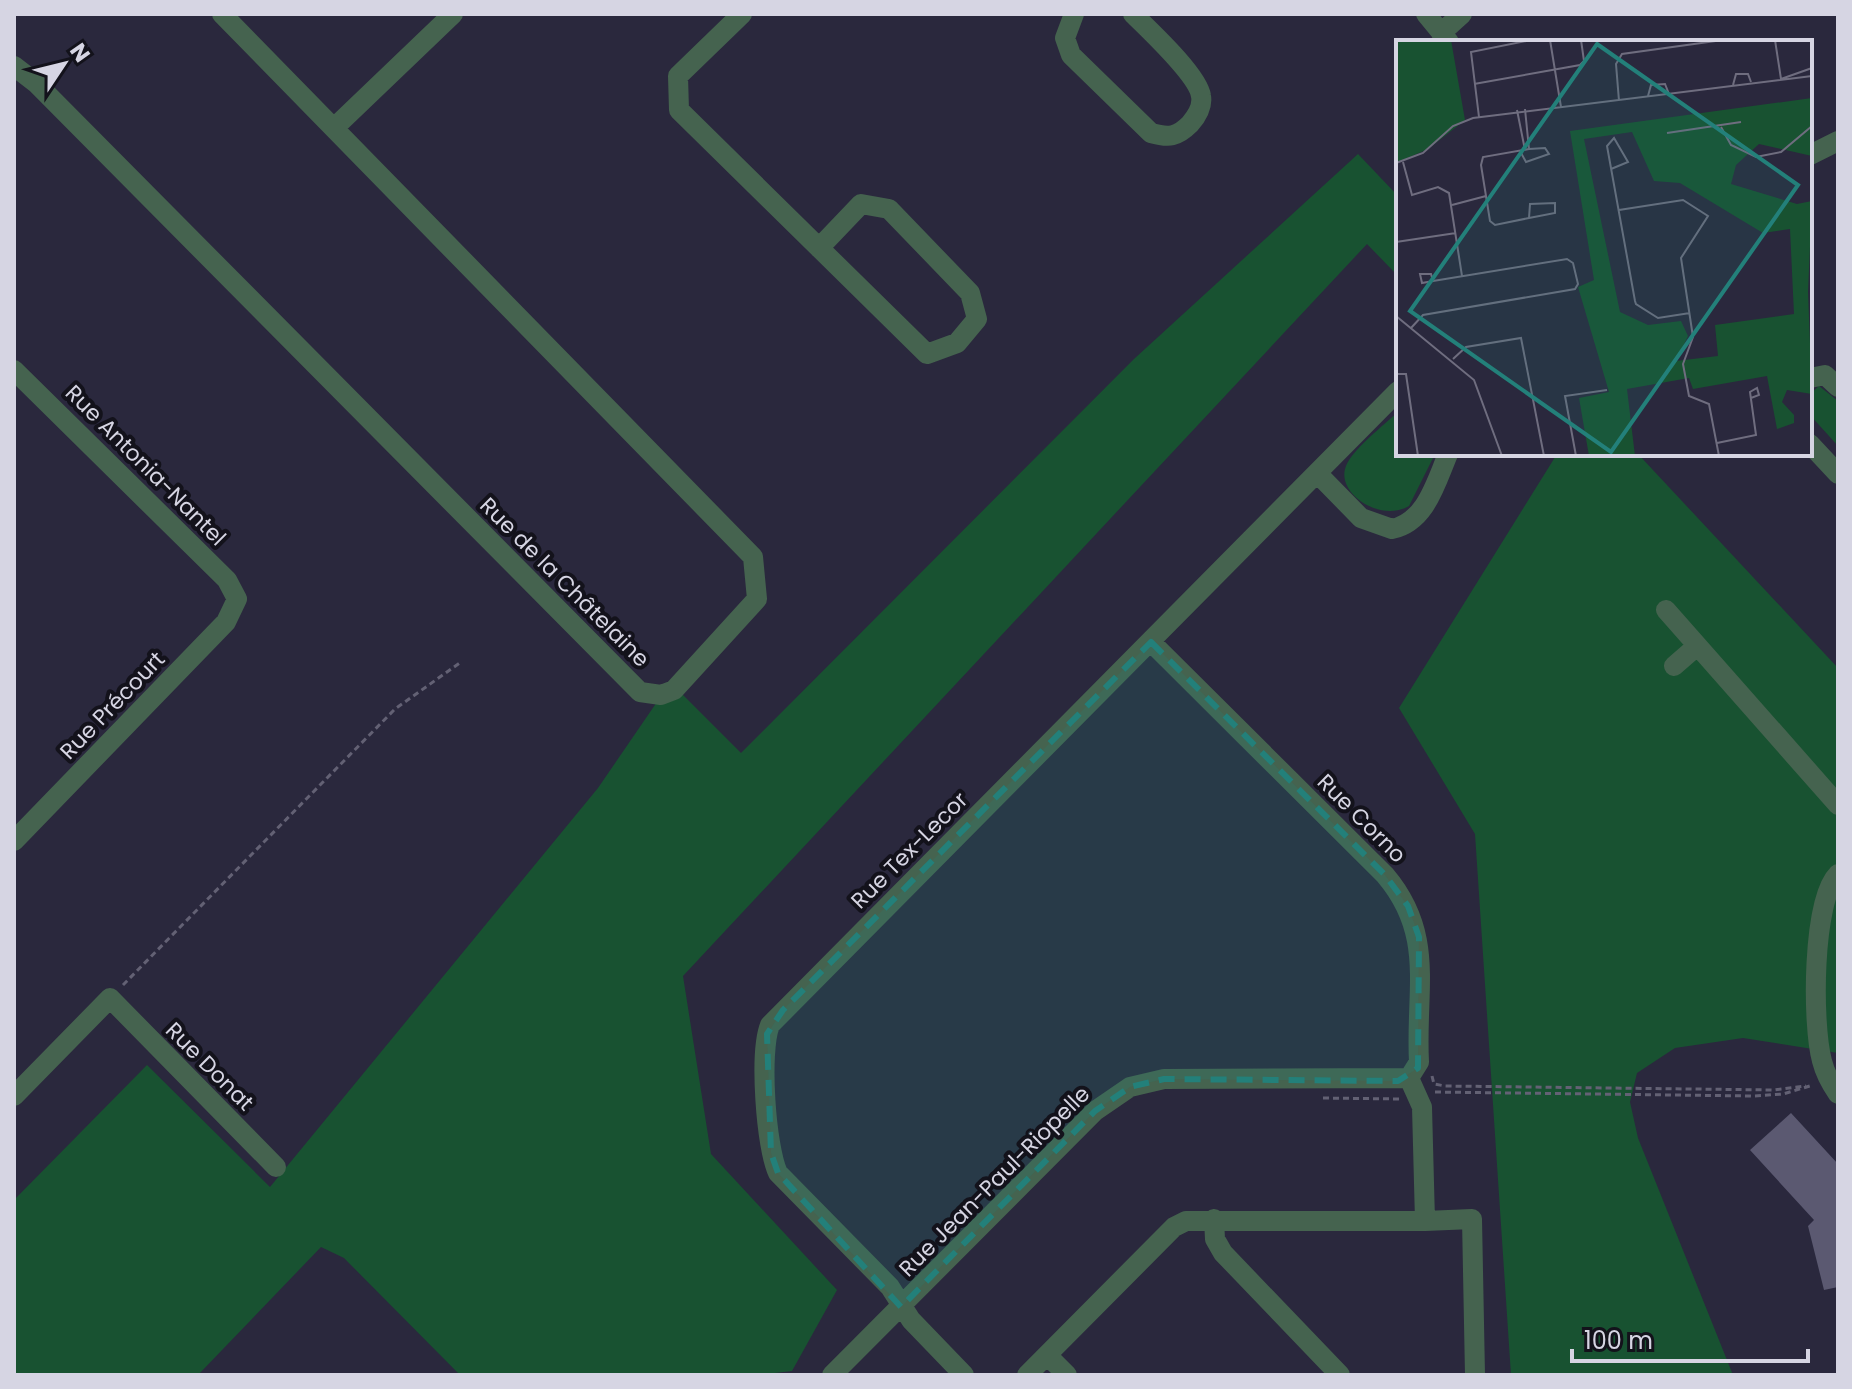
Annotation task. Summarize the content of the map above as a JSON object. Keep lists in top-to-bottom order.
{
  "streets": {
    "street": [
      "Rue Antonia-Nantel",
      "Rue de la Châtelaine",
      "Rue Précourt",
      "Rue Corno",
      "Rue Tex-Lecor",
      "Rue Donat",
      "Rue Jean-Paul-Riopelle"
    ]
  },
  "crossings": [
    ["Rue Antonia-Nantel", "Rue Précourt"],
    ["Rue Corno", "Rue Tex-Lecor"],
    ["Rue Corno", "Rue Jean-Paul-Riopelle"],
    ["Rue Tex-Lecor", "Rue Jean-Paul-Riopelle"]
  ],
  "scale_bar": "100 m",
  "north": "top right"
}
